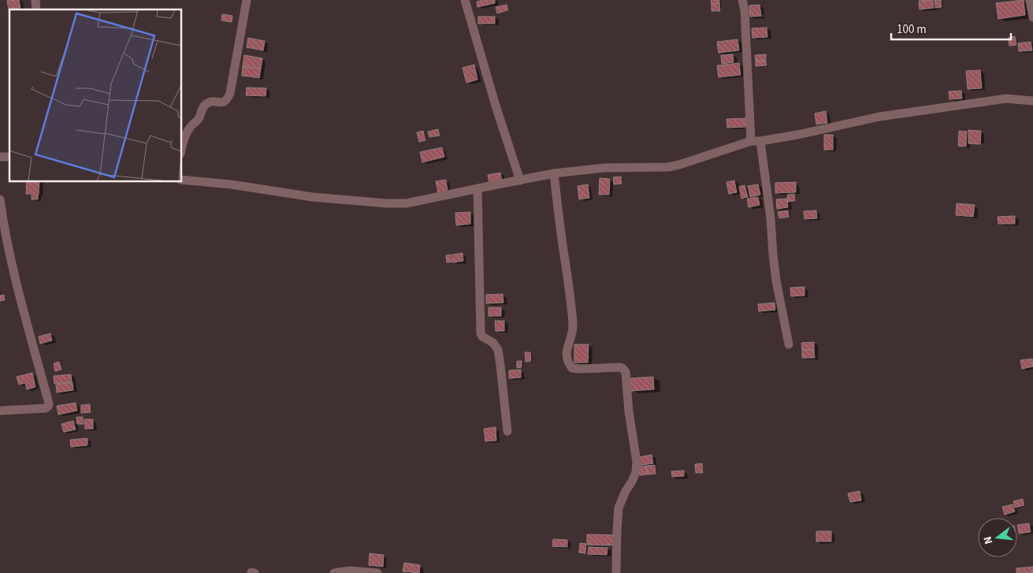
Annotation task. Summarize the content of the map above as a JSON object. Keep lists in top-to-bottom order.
{
  "scale_bar": "100 m",
  "north": "left"
}
